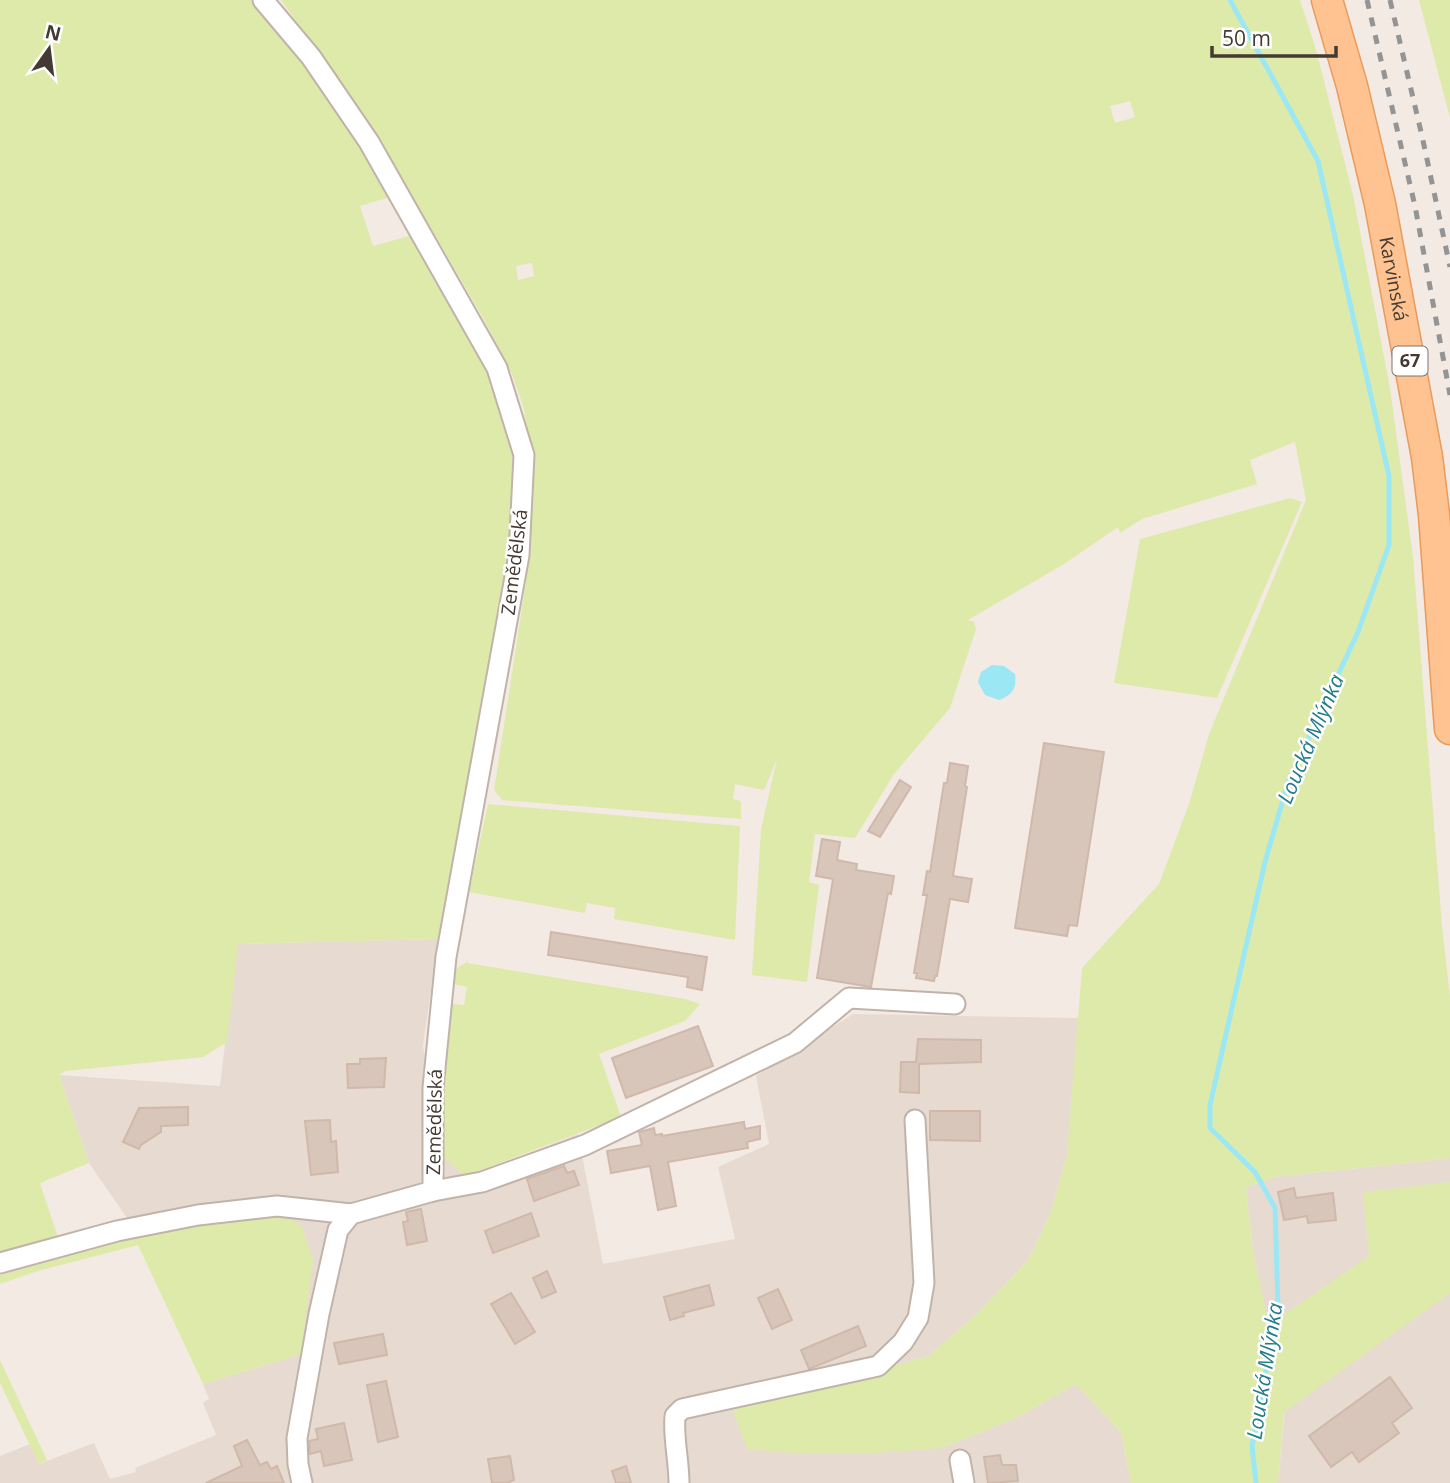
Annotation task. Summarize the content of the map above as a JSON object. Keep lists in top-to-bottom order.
{
  "streets": {
    "main road": ["Karvinská", "67"],
    "street": ["Zemědělská"]
  },
  "water": ["Loucká Mlýnka"],
  "scale_bar": "50 m",
  "north": "top"
}
